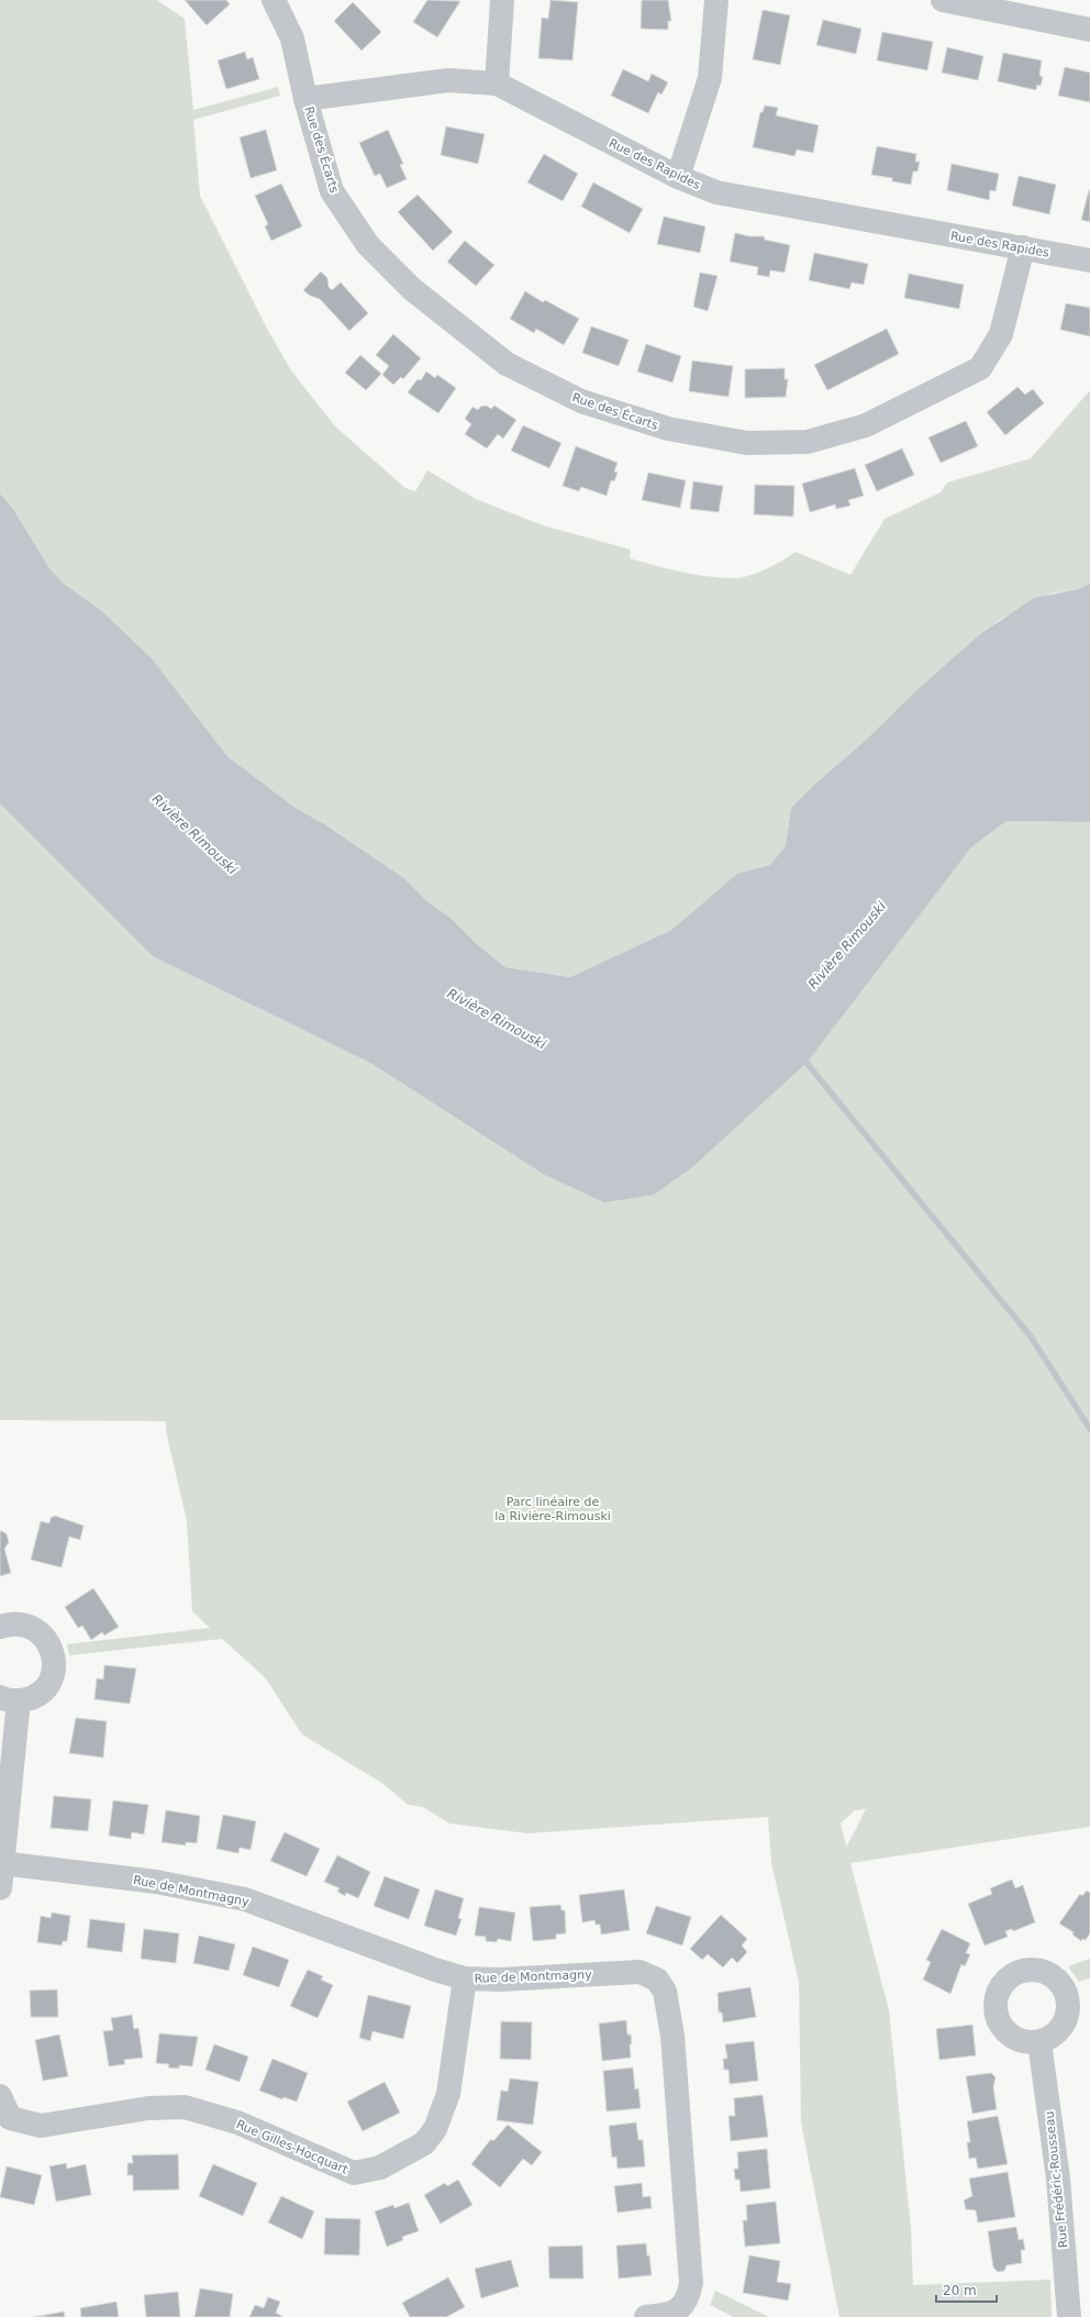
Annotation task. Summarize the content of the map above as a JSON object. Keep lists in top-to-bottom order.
{
  "streets": {
    "street": [
      "Rue des Écarts",
      "Rue des Rapides",
      "Rue de Montmagny",
      "Rue Gilles-Hocquart",
      "Rue Frédéric-Rousseau"
    ]
  },
  "crossings": [
    ["Rue des Écarts", "Rue des Rapides"],
    ["Rue de Montmagny", "Rue Gilles-Hocquart"]
  ],
  "water": ["Rivière Rimouski"],
  "parks": ["Parc linéaire de la Rivière-Rimouski"],
  "scale_bar": "20 m"
}
